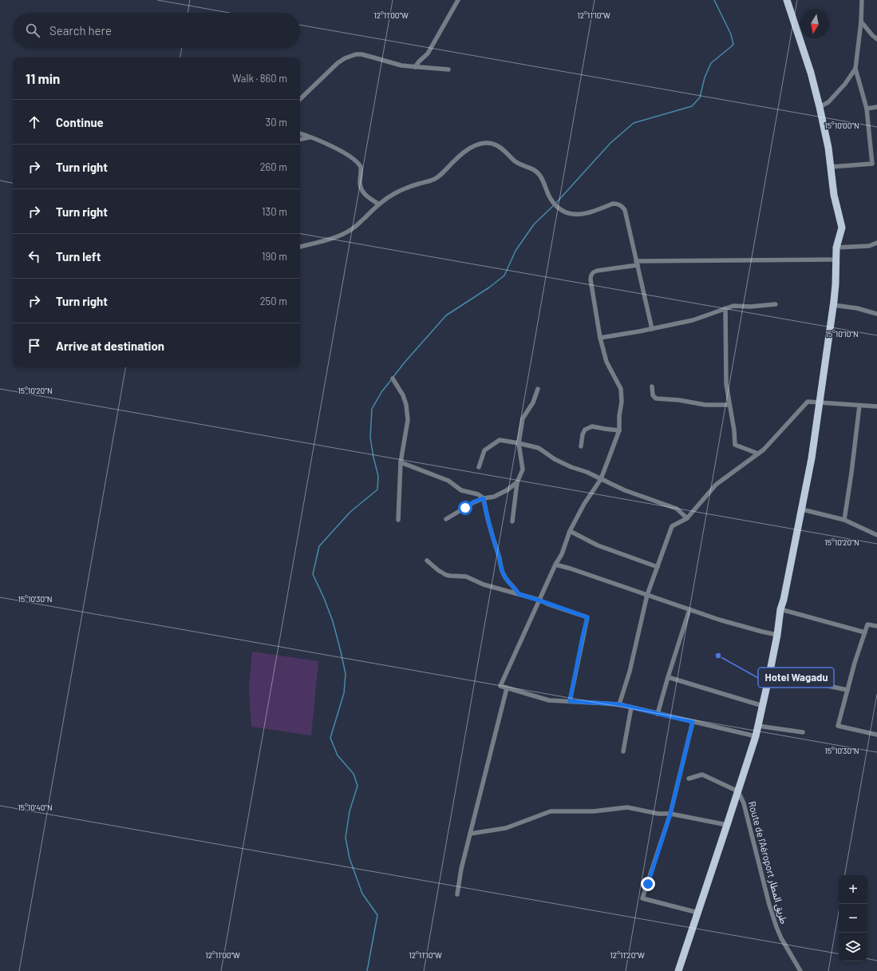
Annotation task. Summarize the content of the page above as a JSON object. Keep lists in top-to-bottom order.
{
  "streets": {
    "street": ["Route de l'Aéroport طريق المطار"]
  },
  "places": ["Hotel Wagadu"],
  "north": "bottom",
  "page": {
    "search": "Search here",
    "heading": ["11 min", "Walk · 860 m"],
    "list": [
      ["Continue", "30 m"],
      ["Turn right", "260 m"],
      ["Turn right", "130 m"],
      ["Turn left", "190 m"],
      ["Turn right", "250 m"],
      "Arrive at destination"
    ],
    "map_buttons": ["+", "−"]
  },
  "coordinates": [
    "12°11'00\"W",
    "12°11'10\"W",
    "15°10'00\"N",
    "15°10'10\"N",
    "15°10'20\"N",
    "15°10'30\"N",
    "15°10'40\"N",
    "12°11'20\"W"
  ]
}
